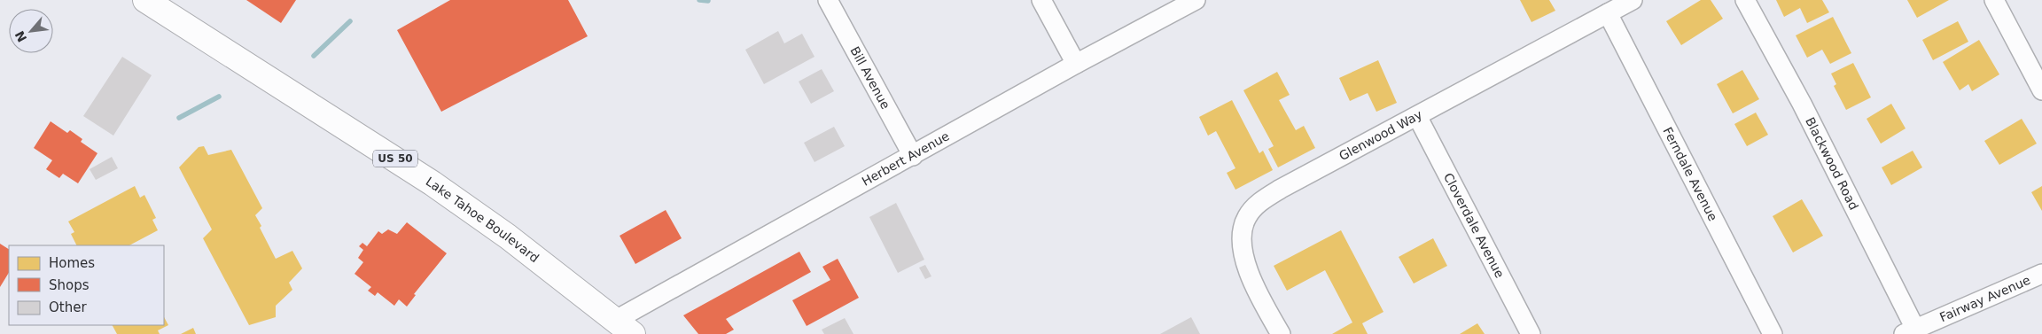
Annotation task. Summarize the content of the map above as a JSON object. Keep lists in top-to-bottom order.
{
  "streets": {
    "highway": ["US 50", "Lake Tahoe Boulevard"],
    "street": [
      "Bill Avenue",
      "Glenwood Way",
      "Herbert Avenue",
      "Blackwood Road",
      "Ferndale Avenue",
      "Cloverdale Avenue",
      "Fairway Avenue"
    ]
  },
  "crossings": [
    ["Bill Avenue", "Herbert Avenue"],
    ["Glenwood Way", "Ferndale Avenue"],
    ["Glenwood Way", "Cloverdale Avenue"],
    ["Herbert Avenue", "Lake Tahoe Boulevard"],
    ["Blackwood Road", "Fairway Avenue"]
  ],
  "legend": ["Homes", "Shops", "Other"],
  "north": "bottom left"
}
